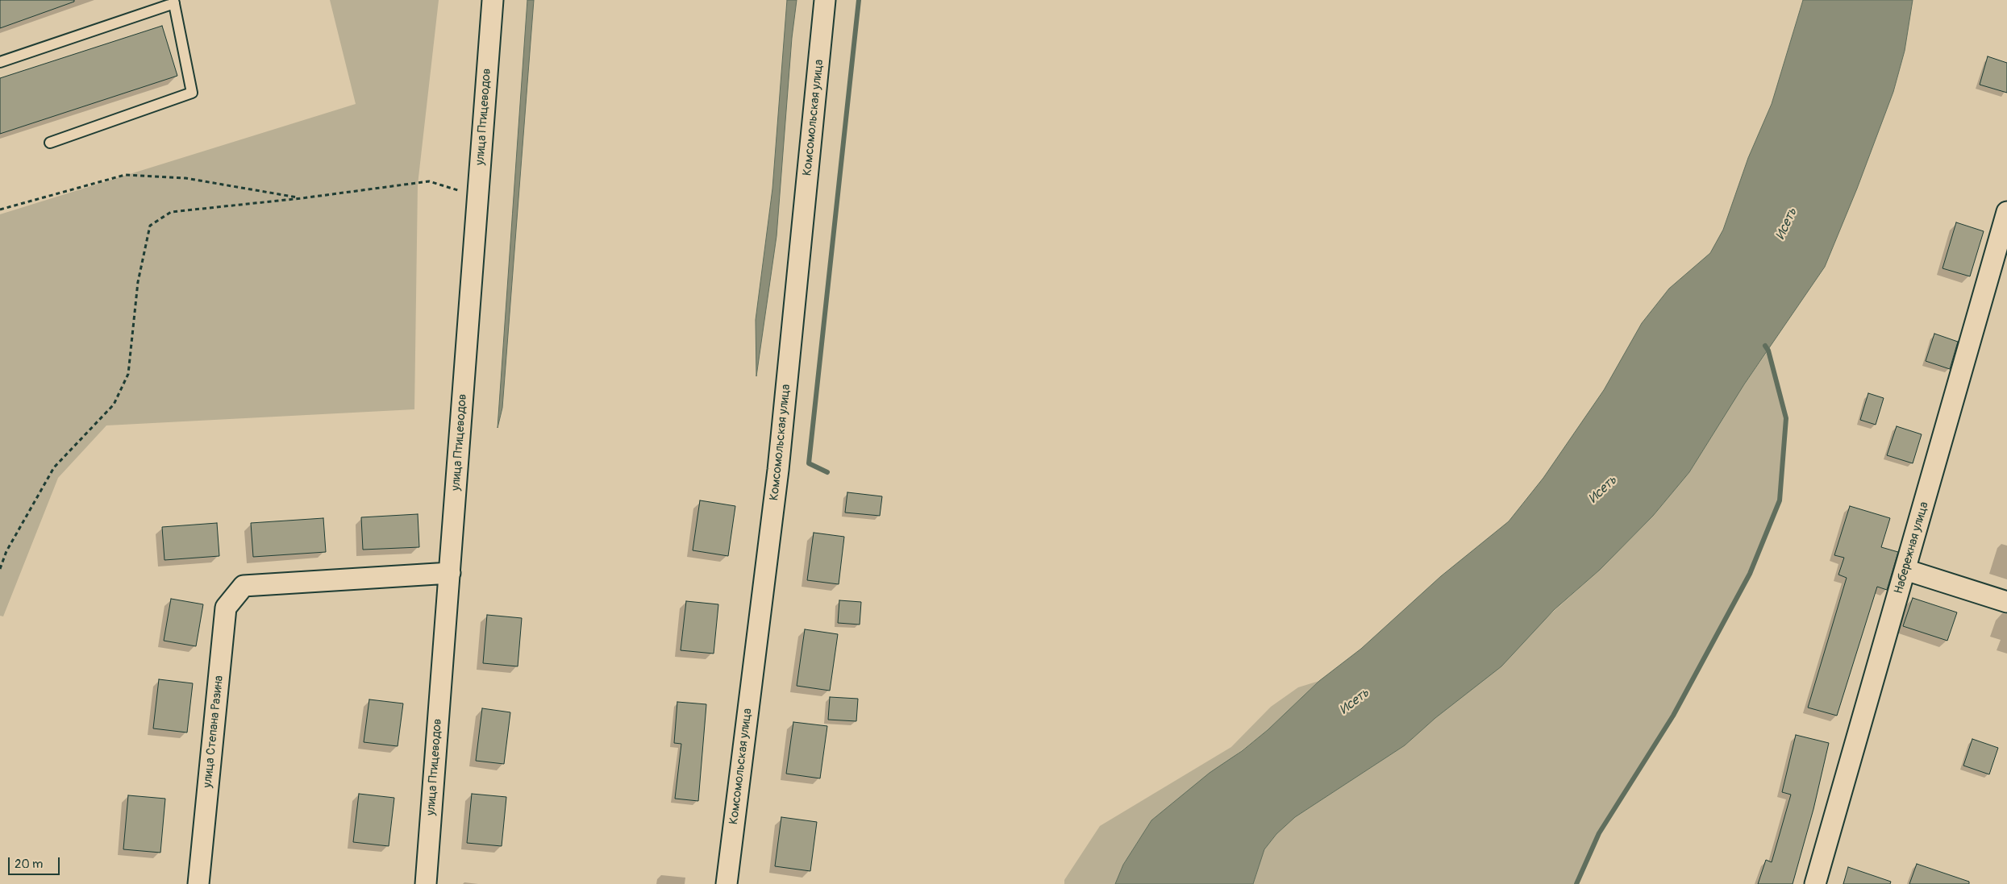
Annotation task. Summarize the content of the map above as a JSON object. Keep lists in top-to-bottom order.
{
  "streets": {
    "street": [
      "улица Птицеводов",
      "Комсомольская улица",
      "Набережная улица",
      "улица Степана Разина"
    ]
  },
  "crossings": [
    ["улица Птицеводов", "улица Степана Разина"]
  ],
  "water": ["Исеть"],
  "scale_bar": "20 m"
}
